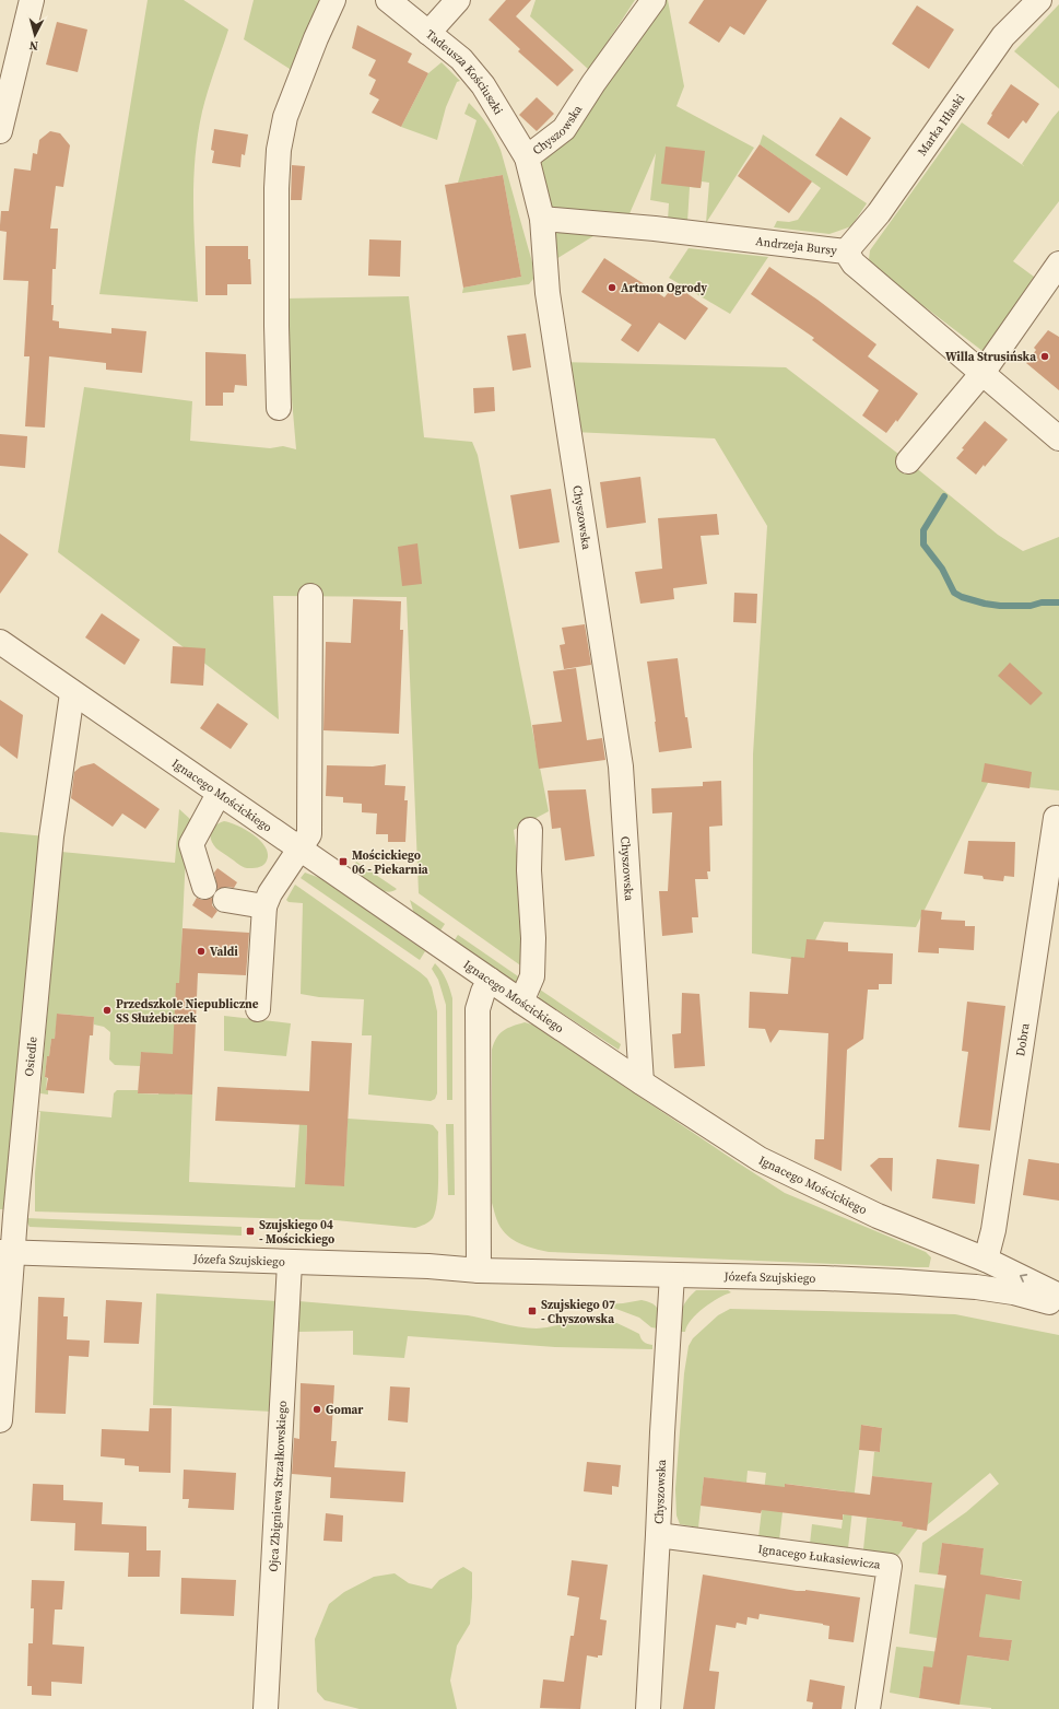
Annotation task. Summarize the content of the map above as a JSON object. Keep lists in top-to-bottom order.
{
  "streets": {
    "street": [
      "Tadeusza Kościuszki",
      "Marka Hłaski",
      "Chyszowska",
      "Andrzeja Bursy",
      "Ignacego Mościckiego",
      "Dobra",
      "Osiedle",
      "Józefa Szujskiego",
      "Ojca Zbigniewa Strzałkowskiego",
      "Ignacego Łukasiewicza"
    ]
  },
  "crossings": [
    ["Tadeusza Kościuszki", "Chyszowska"],
    ["Marka Hłaski", "Andrzeja Bursy"],
    ["Chyszowska", "Andrzeja Bursy"],
    ["Chyszowska", "Ignacego Mościckiego"],
    ["Chyszowska", "Józefa Szujskiego"],
    ["Chyszowska", "Ignacego Łukasiewicza"],
    ["Ignacego Mościckiego", "Dobra"],
    ["Ignacego Mościckiego", "Osiedle"],
    ["Osiedle", "Józefa Szujskiego"],
    ["Józefa Szujskiego", "Ojca Zbigniewa Strzałkowskiego"]
  ],
  "places": {
    "other": [
      "Artmon Ogrody",
      "Willa Strusińska",
      "Valdi",
      "Przedszkole Niepubliczne SS Służebiczek",
      "Gomar"
    ],
    "transit": ["Mościckiego 06 - Piekarnia", "Szujskiego 04 - Mościckiego", "Szujskiego 07 - Chyszowska"]
  },
  "north": "bottom"
}
